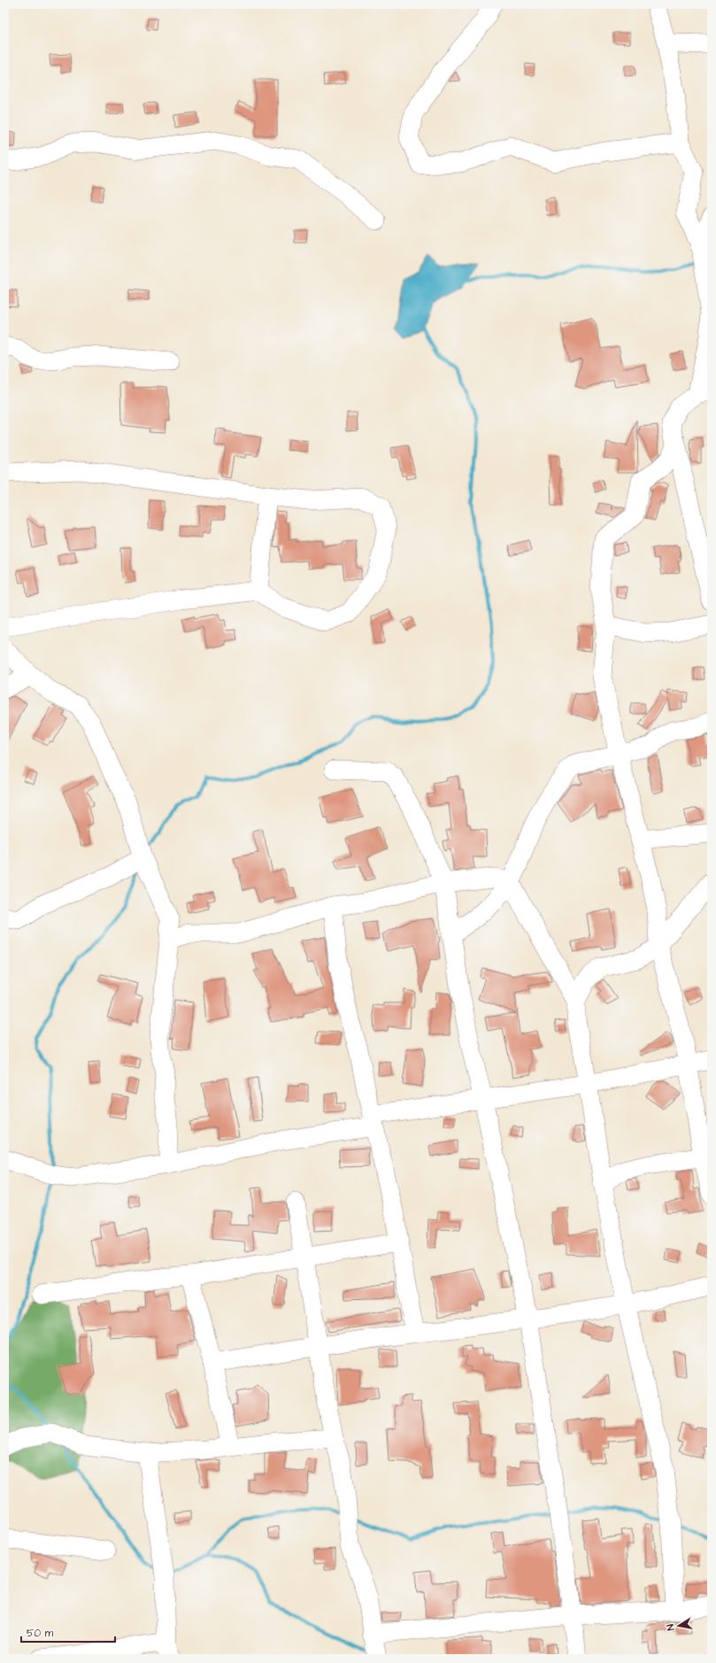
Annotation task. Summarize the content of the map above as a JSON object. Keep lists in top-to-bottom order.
{
  "scale_bar": "50 m",
  "north": "left"
}
